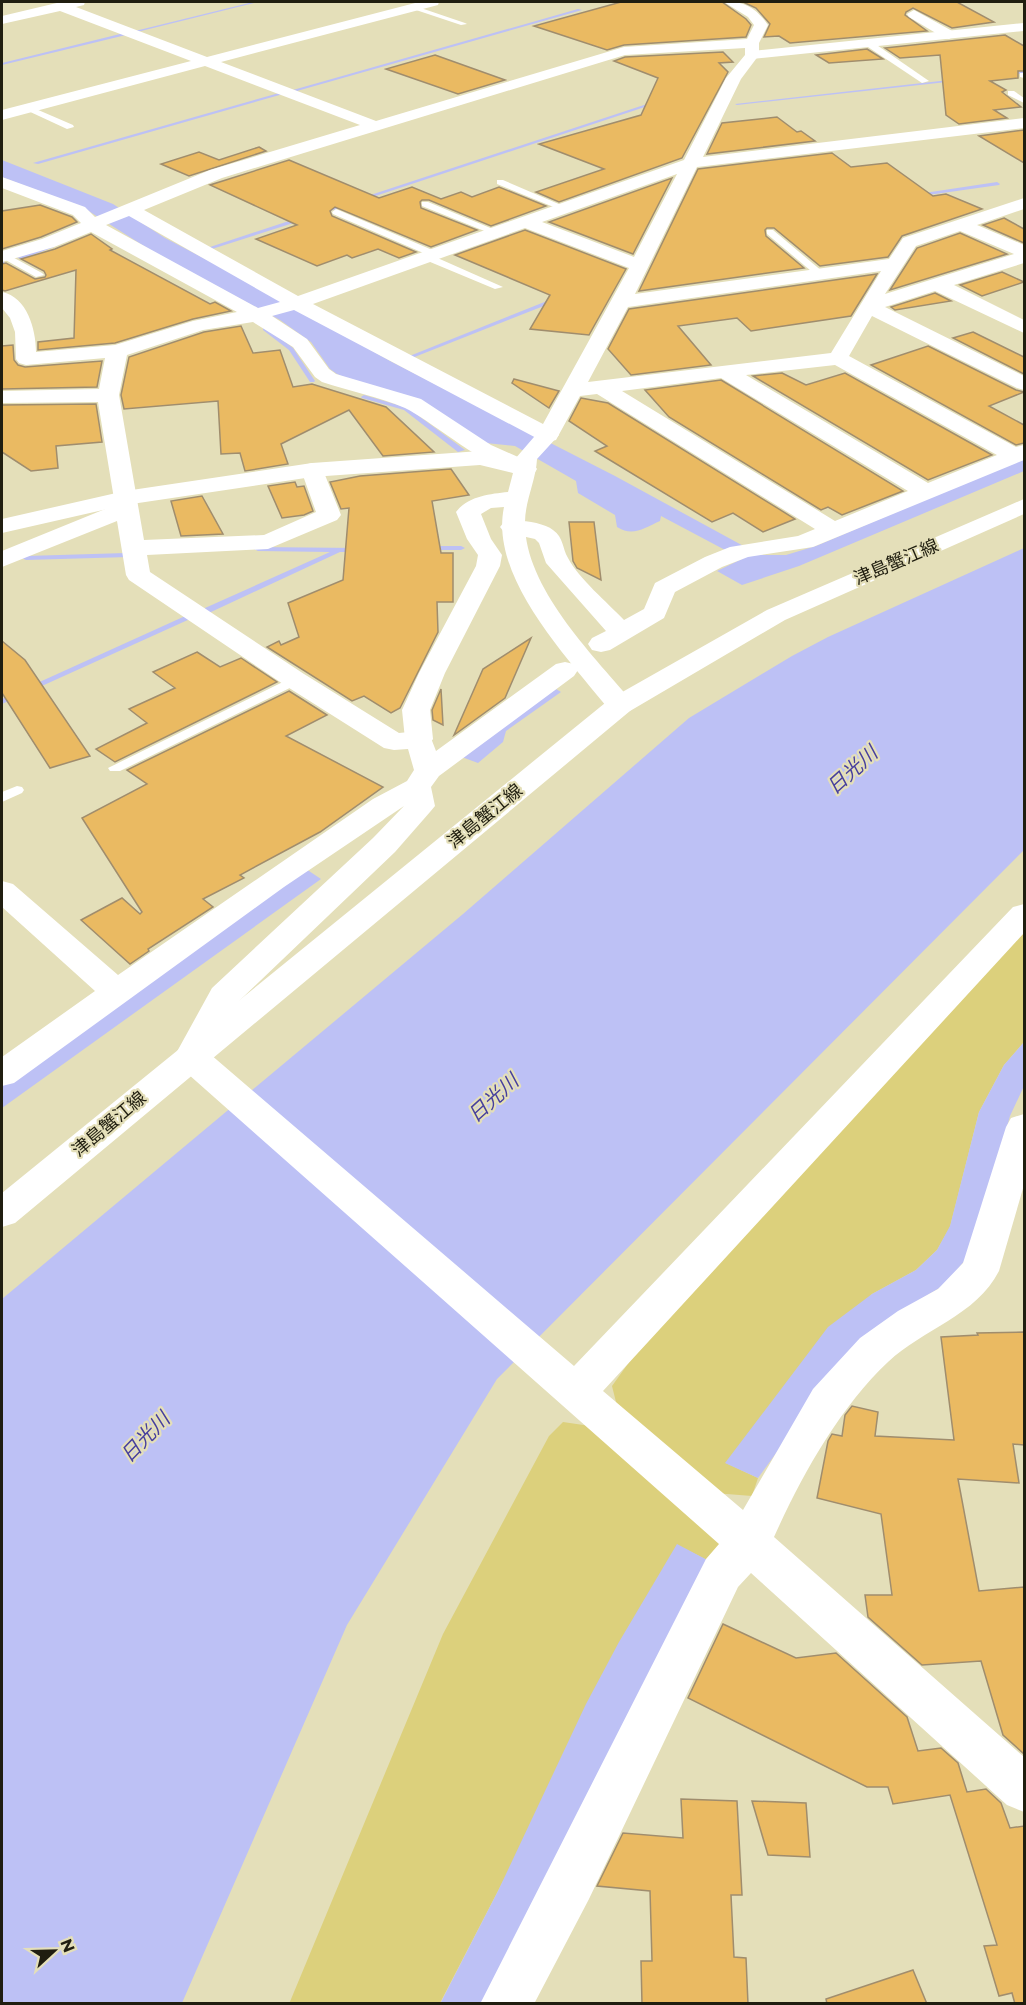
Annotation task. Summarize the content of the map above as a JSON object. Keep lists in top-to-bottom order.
{
  "streets": {
    "street": ["津島蟹江線"]
  },
  "water": ["日光川"],
  "north": "right"
}
